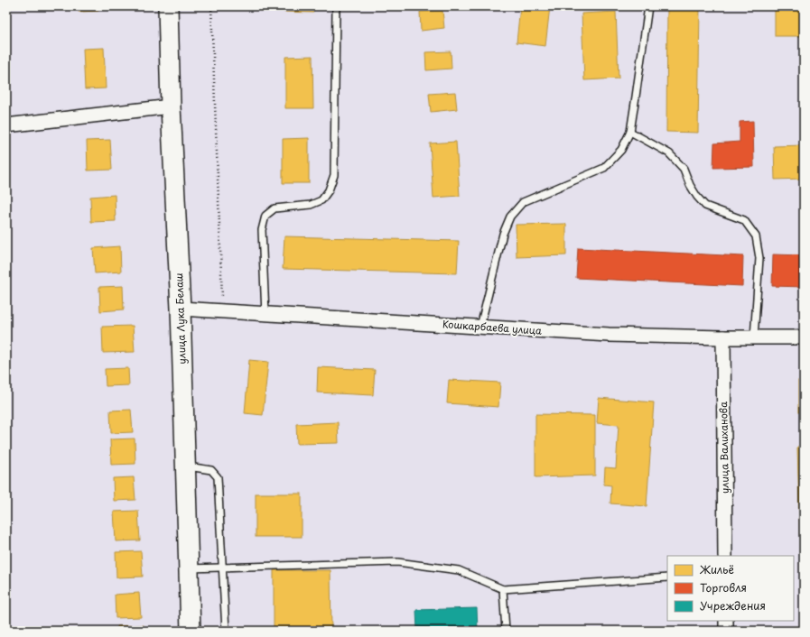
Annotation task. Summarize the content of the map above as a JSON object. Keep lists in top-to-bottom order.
{
  "streets": {
    "main road": ["улица Лука Белаш"],
    "street": ["Кошкарбаева улица", "улица Валиханова"]
  },
  "crossings": [
    ["улица Лука Белаш", "Кошкарбаева улица"],
    ["Кошкарбаева улица", "улица Валиханова"]
  ],
  "legend": ["Жильё", "Торговля", "Учреждения"]
}
